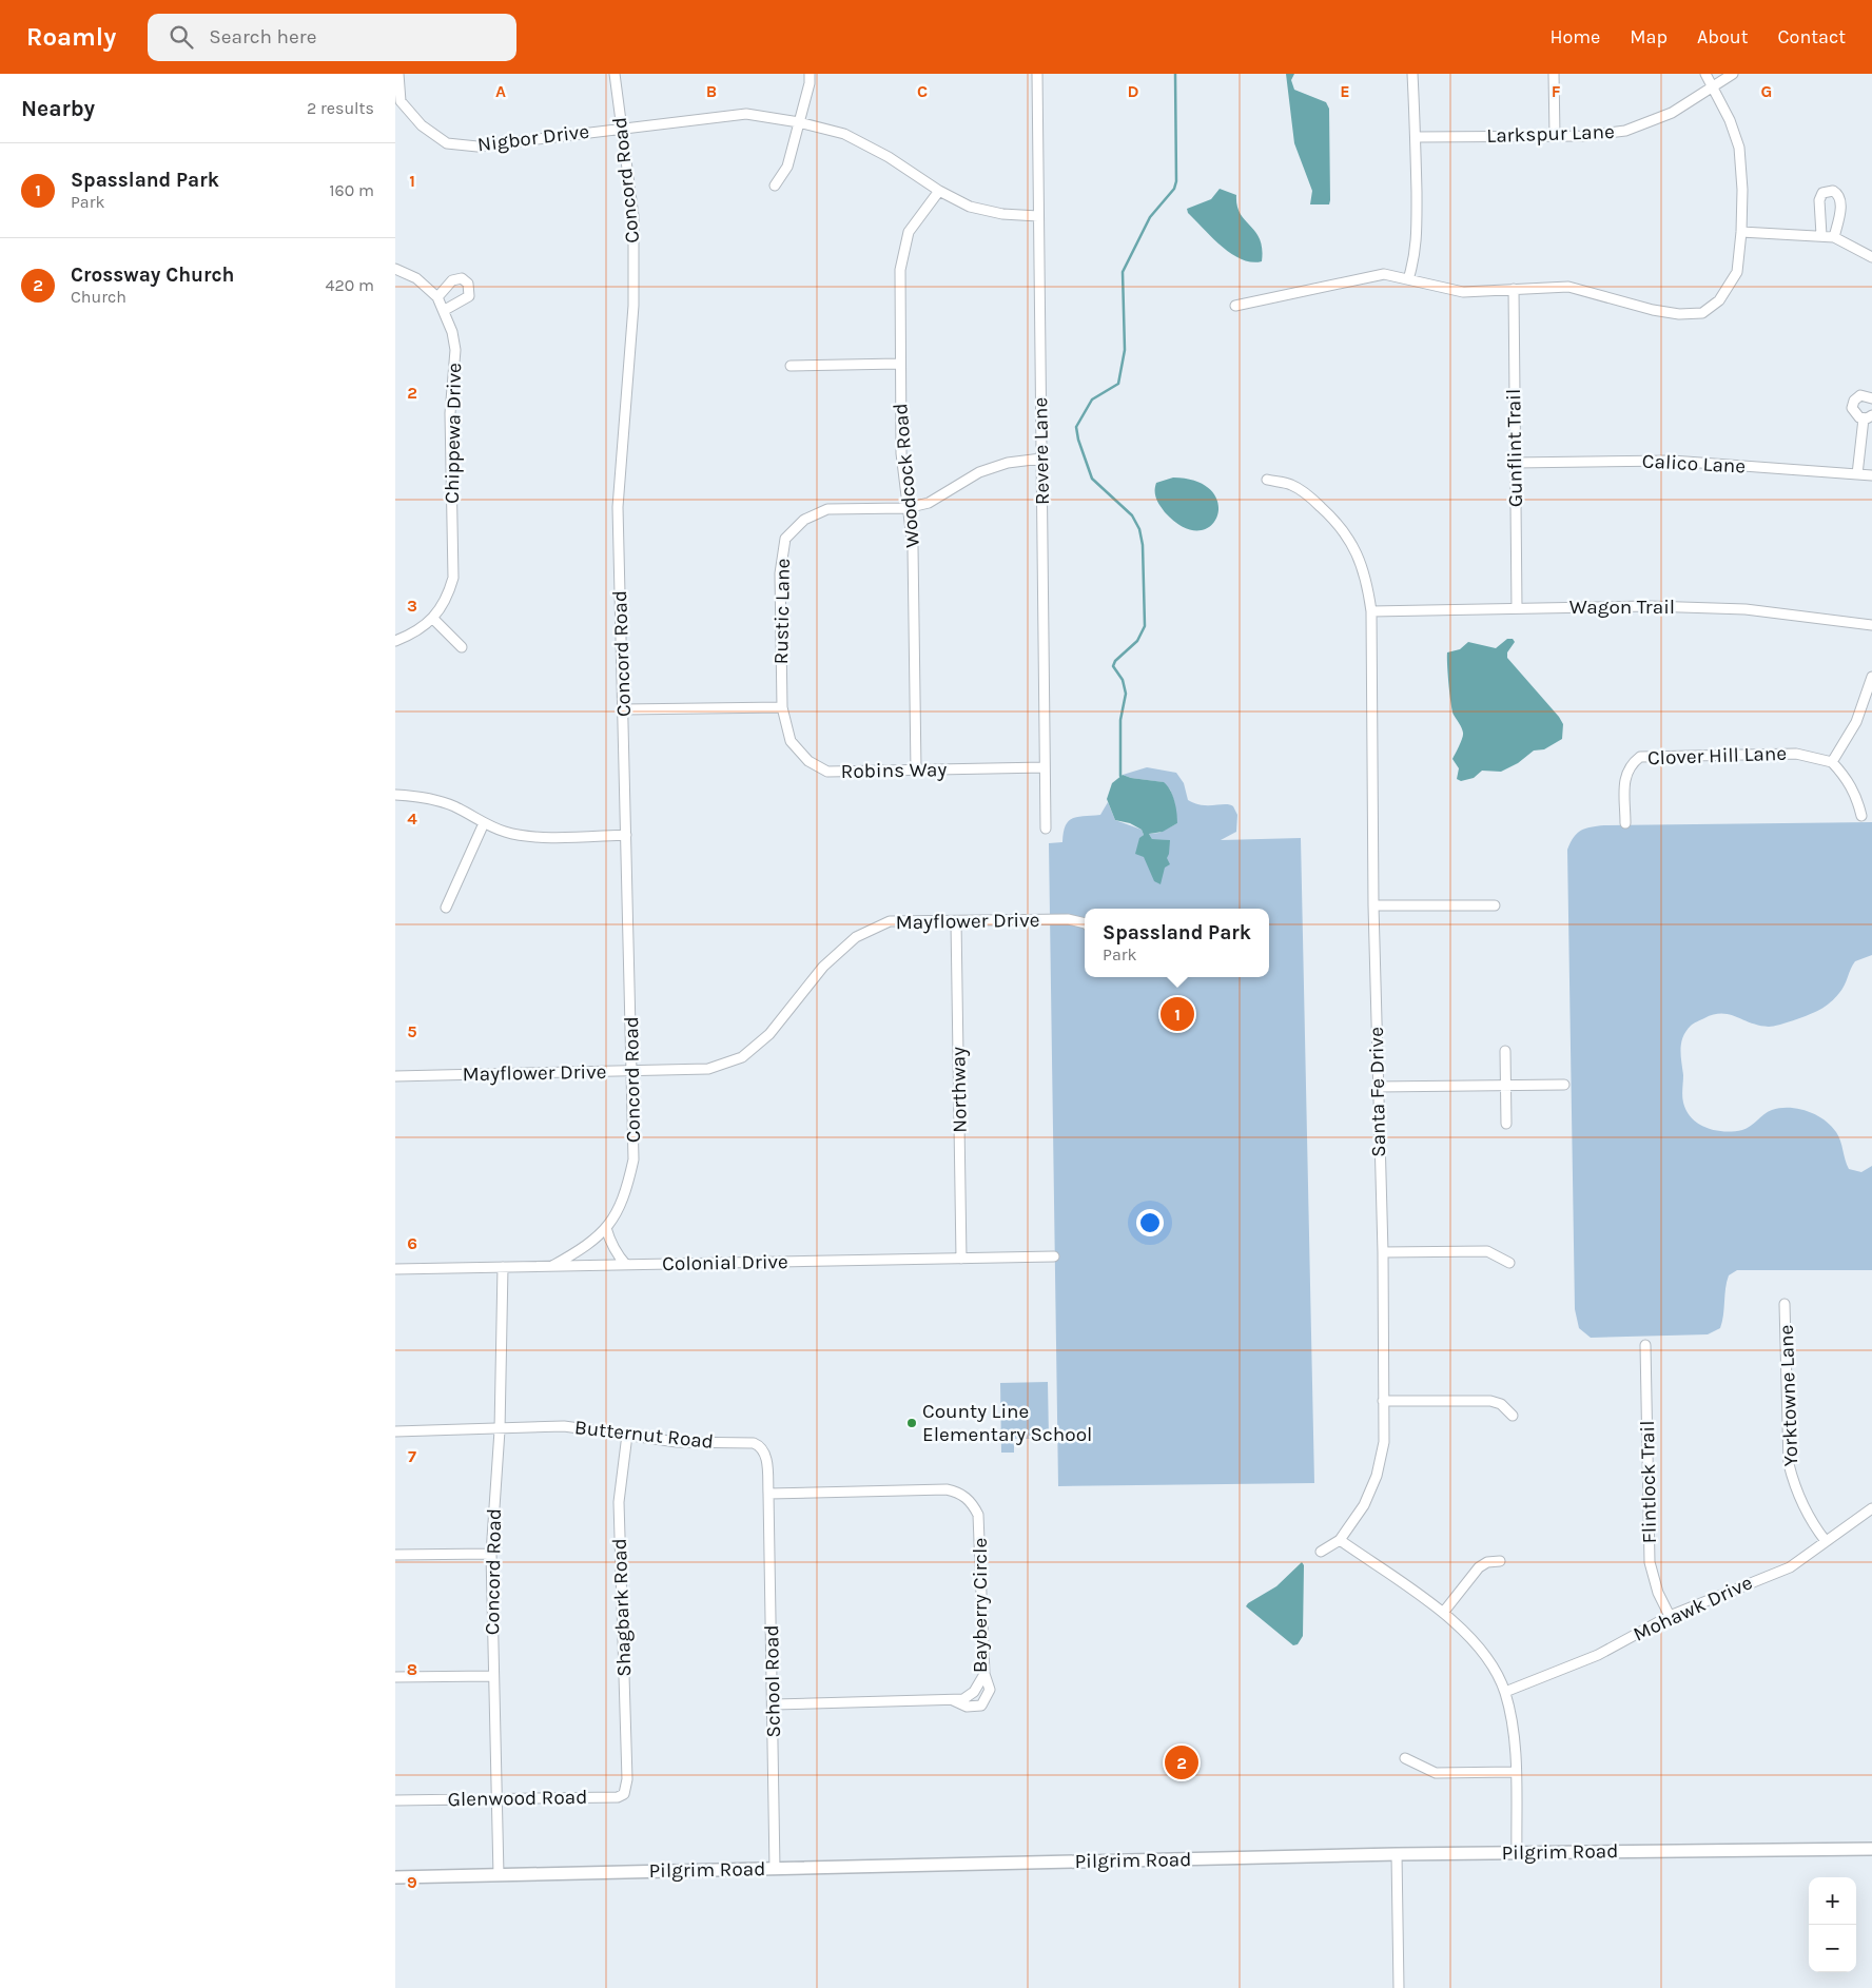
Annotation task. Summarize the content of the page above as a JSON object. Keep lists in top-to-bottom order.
{
  "streets": {
    "street": [
      "Larkspur Lane",
      "Nigbor Drive",
      "Concord Road",
      "Chippewa Drive",
      "Gunflint Trail",
      "Revere Lane",
      "Calico Lane",
      "Woodcock Road",
      "Wagon Trail",
      "Rustic Lane",
      "Clover Hill Lane",
      "Robins Way",
      "Mayflower Drive",
      "Northway",
      "Santa Fe Drive",
      "Colonial Drive",
      "Yorktowne Lane",
      "Butternut Road",
      "Flintlock Trail",
      "Bayberry Circle",
      "Shagbark Road",
      "Mohawk Drive",
      "School Road",
      "Glenwood Road",
      "Pilgrim Road"
    ]
  },
  "crossings": [
    ["Nigbor Drive", "Concord Road"],
    ["Nigbor Drive", "Revere Lane"],
    ["Nigbor Drive", "Woodcock Road"],
    ["Concord Road", "Mayflower Drive"],
    ["Concord Road", "Colonial Drive"],
    ["Concord Road", "Butternut Road"],
    ["Concord Road", "Glenwood Road"],
    ["Concord Road", "Pilgrim Road"],
    ["Gunflint Trail", "Calico Lane"],
    ["Gunflint Trail", "Wagon Trail"],
    ["Revere Lane", "Rustic Lane"],
    ["Revere Lane", "Robins Way"],
    ["Woodcock Road", "Rustic Lane"],
    ["Woodcock Road", "Robins Way"],
    ["Wagon Trail", "Santa Fe Drive"],
    ["Rustic Lane", "Robins Way"],
    ["Mayflower Drive", "Northway"],
    ["Northway", "Colonial Drive"],
    ["Yorktowne Lane", "Mohawk Drive"],
    ["Butternut Road", "Bayberry Circle"],
    ["Butternut Road", "Shagbark Road"],
    ["Butternut Road", "School Road"],
    ["Flintlock Trail", "Mohawk Drive"],
    ["Bayberry Circle", "School Road"],
    ["Shagbark Road", "Glenwood Road"],
    ["School Road", "Pilgrim Road"]
  ],
  "places": ["County Line Elementary School"],
  "page": {
    "header": "Roamly",
    "search": "Search here",
    "nav": [
      "Home",
      "Map",
      "About",
      "Contact"
    ],
    "heading": ["Nearby", "2 results"],
    "list": [
      {
        "mark": "1",
        "name": "Spassland Park",
        "note": "Park",
        "value": "160 m"
      },
      {
        "mark": "2",
        "name": "Crossway Church",
        "note": "Church",
        "value": "420 m"
      }
    ],
    "popup": ["Spassland Park", "Park"],
    "pins": ["1", "2"],
    "map_buttons": ["+", "−"]
  },
  "grid": {
    "columns": [
      "A",
      "B",
      "C",
      "D",
      "E",
      "F",
      "G"
    ],
    "rows": [
      "1",
      "2",
      "3",
      "4",
      "5",
      "6",
      "7",
      "8",
      "9"
    ]
  }
}
